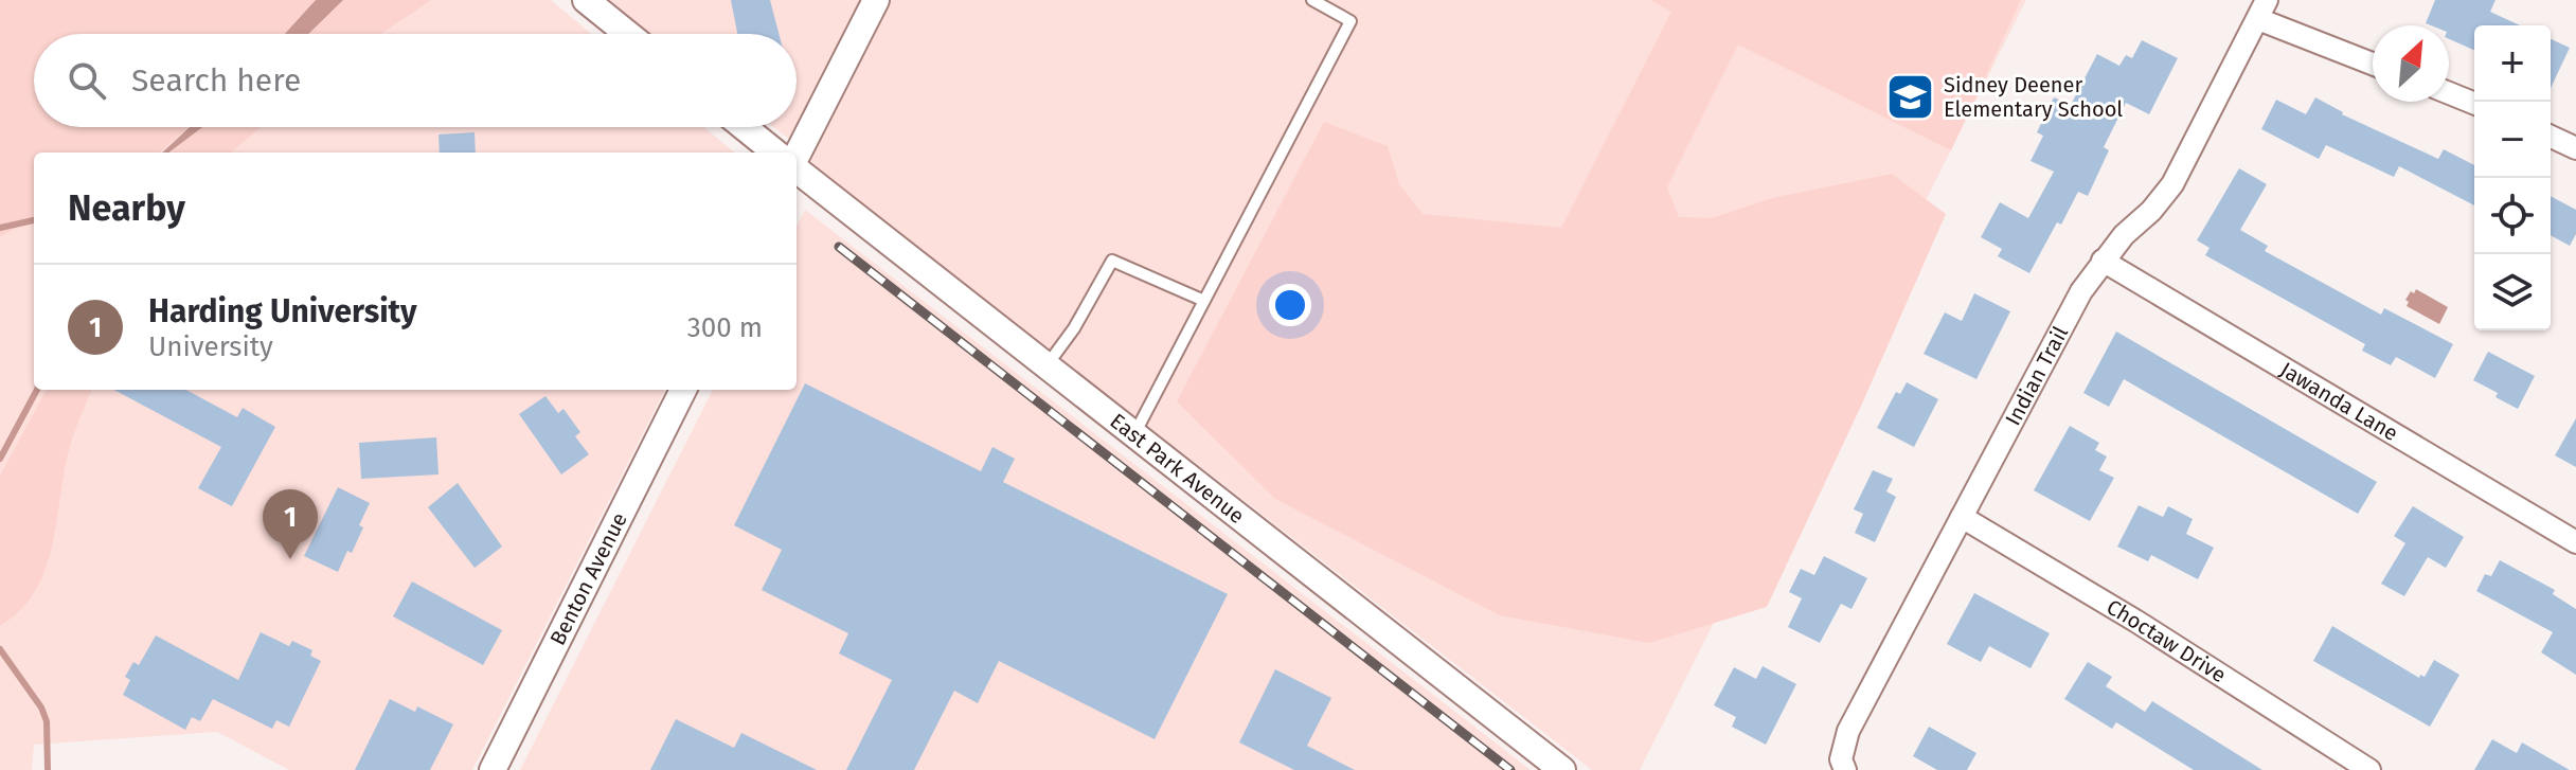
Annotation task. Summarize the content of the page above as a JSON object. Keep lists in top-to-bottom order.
{
  "streets": {
    "street": [
      "Indian Trail",
      "Jawanda Lane",
      "East Park Avenue",
      "Benton Avenue",
      "Choctaw Drive"
    ]
  },
  "crossings": [
    ["Indian Trail", "Jawanda Lane"],
    ["Indian Trail", "Choctaw Drive"]
  ],
  "places": {
    "school or university": ["Sidney Deener Elementary School"]
  },
  "north": "top right",
  "page": {
    "map_buttons": ["+", "−"],
    "search": "Search here",
    "heading": "Nearby",
    "list": [
      {
        "mark": "1",
        "name": "Harding University",
        "note": "University",
        "value": "300 m"
      }
    ],
    "pins": "1"
  }
}
